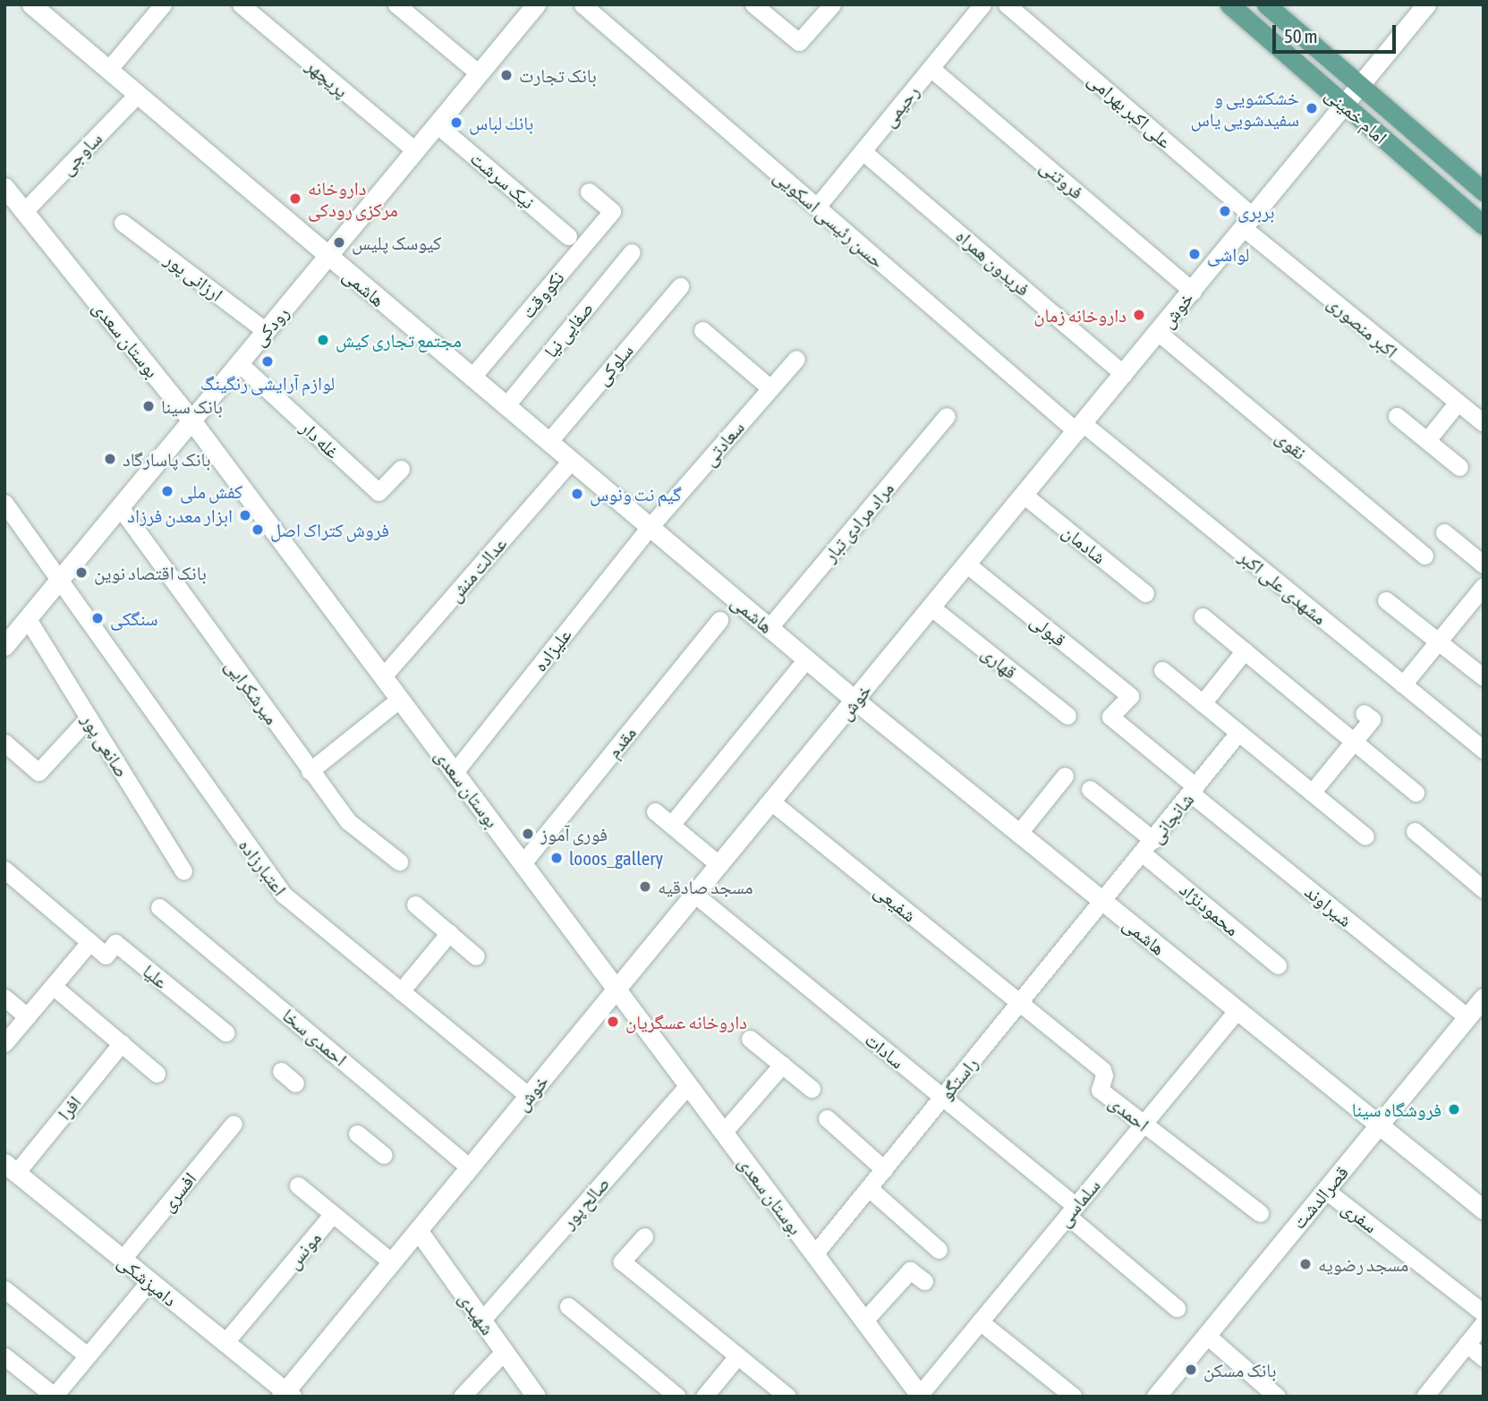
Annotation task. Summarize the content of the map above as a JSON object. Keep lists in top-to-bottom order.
{
  "streets": {
    "main road": [
      "امام خمینی",
      "هاشمی",
      "خوش",
      "رودکی",
      "بوستان سعدی",
      "قصرالدشت",
      "دامپزشکی",
      "شهیدی"
    ],
    "street": [
      "پریچهر",
      "رحیمی",
      "علی اکبر بهرامی",
      "ساوجی",
      "فروتنی",
      "نیک سرشت",
      "حسن رئیسی اسکویی",
      "فریدون همراه",
      "ارزانی پور",
      "نکووقت",
      "اکبر منصوری",
      "صفایی نیا",
      "سلوکی",
      "غله دار",
      "سعادتی",
      "نقوی",
      "مراد مرادی تبار",
      "شادمان",
      "عدالت منش",
      "مشهدی علی اکبر",
      "قبولی",
      "علیزاده",
      "قهاری",
      "میرشکرایی",
      "مقدم",
      "صانعی پور",
      "شانجانی",
      "اعتبارزاده",
      "شفیعی",
      "شیراوند",
      "محمودنژاد",
      "علیا",
      "احمدی سخا",
      "سادات",
      "راستگو",
      "افرا",
      "احمدی",
      "افسری",
      "صالح پور",
      "سلماسی",
      "سفری",
      "مونس"
    ]
  },
  "crossings": [
    ["پریچهر", "رودکی"],
    ["رحیمی", "فروتنی"],
    ["رحیمی", "حسن رئیسی اسکویی"],
    ["رحیمی", "فریدون همراه"],
    ["علی اکبر بهرامی", "خوش"],
    ["علی اکبر بهرامی", "اکبر منصوری"],
    ["امام خمینی", "خوش"],
    ["ساوجی", "هاشمی"],
    ["ساوجی", "بوستان سعدی"],
    ["فروتنی", "خوش"],
    ["نیک سرشت", "رودکی"],
    ["حسن رئیسی اسکویی", "خوش"],
    ["حسن رئیسی اسکویی", "مشهدی علی اکبر"],
    ["فریدون همراه", "خوش"],
    ["ارزانی پور", "رودکی"],
    ["هاشمی", "نکووقت"],
    ["هاشمی", "خوش"],
    ["هاشمی", "رودکی"],
    ["هاشمی", "صفایی نیا"],
    ["هاشمی", "سلوکی"],
    ["هاشمی", "سعادتی"],
    ["هاشمی", "مراد مرادی تبار"],
    ["هاشمی", "عدالت منش"],
    ["هاشمی", "علیزاده"],
    ["هاشمی", "شانجانی"],
    ["هاشمی", "راستگو"],
    ["هاشمی", "قصرالدشت"],
    ["هاشمی", "سلماسی"],
    ["خوش", "اکبر منصوری"],
    ["خوش", "بوستان سعدی"],
    ["خوش", "نقوی"],
    ["خوش", "شادمان"],
    ["خوش", "مشهدی علی اکبر"],
    ["خوش", "قبولی"],
    ["خوش", "قهاری"],
    ["خوش", "اعتبارزاده"],
    ["خوش", "شفیعی"],
    ["خوش", "احمدی سخا"],
    ["خوش", "سادات"],
    ["خوش", "مونس"],
    ["خوش", "دامپزشکی"],
    ["خوش", "شهیدی"],
    ["رودکی", "بوستان سعدی"],
    ["رودکی", "غله دار"],
    ["رودکی", "میرشکرایی"],
    ["رودکی", "صانعی پور"],
    ["رودکی", "اعتبارزاده"],
    ["بوستان سعدی", "عدالت منش"],
    ["بوستان سعدی", "علیزاده"],
    ["بوستان سعدی", "مقدم"],
    ["بوستان سعدی", "راستگو"],
    ["بوستان سعدی", "صالح پور"],
    ["بوستان سعدی", "سلماسی"],
    ["سعادتی", "علیزاده"],
    ["قبولی", "شیراوند"],
    ["شانجانی", "شیراوند"],
    ["شانجانی", "محمودنژاد"],
    ["شانجانی", "راستگو"],
    ["شفیعی", "راستگو"],
    ["شفیعی", "احمدی"],
    ["شیراوند", "قصرالدشت"],
    ["سادات", "راستگو"],
    ["سادات", "سلماسی"],
    ["راستگو", "احمدی"],
    ["افرا", "دامپزشکی"],
    ["احمدی", "سلماسی"],
    ["افسری", "دامپزشکی"],
    ["قصرالدشت", "سفری"],
    ["صالح پور", "شهیدی"],
    ["مونس", "دامپزشکی"]
  ],
  "places": [
    "بانک تجارت",
    "خشکشویی و سفیدشویی یاس",
    "بانك لباس",
    "داروخانه مرکزی رودکی",
    "بربری",
    "کیوسک پلیس",
    "لواشی",
    "داروخانه زمان",
    "مجتمع تجاری کیش",
    "لوازم آرايشی رنگينگ",
    "بانک سینا",
    "بانک پاسارگاد",
    "کفش ملی",
    "گیم نت ونوس",
    "ابزار معدن فرزاد",
    "فروش کتراک اصل",
    "بانک اقتصاد نوین",
    "سنگکی",
    "فوری آموز",
    "looos_gallery",
    "مسجد صادقیه",
    "داروخانه عسگریان",
    "فروشگاه سینا",
    "مسجد رضویه",
    "بانک مسکن"
  ],
  "scale_bar": "50 m"
}
